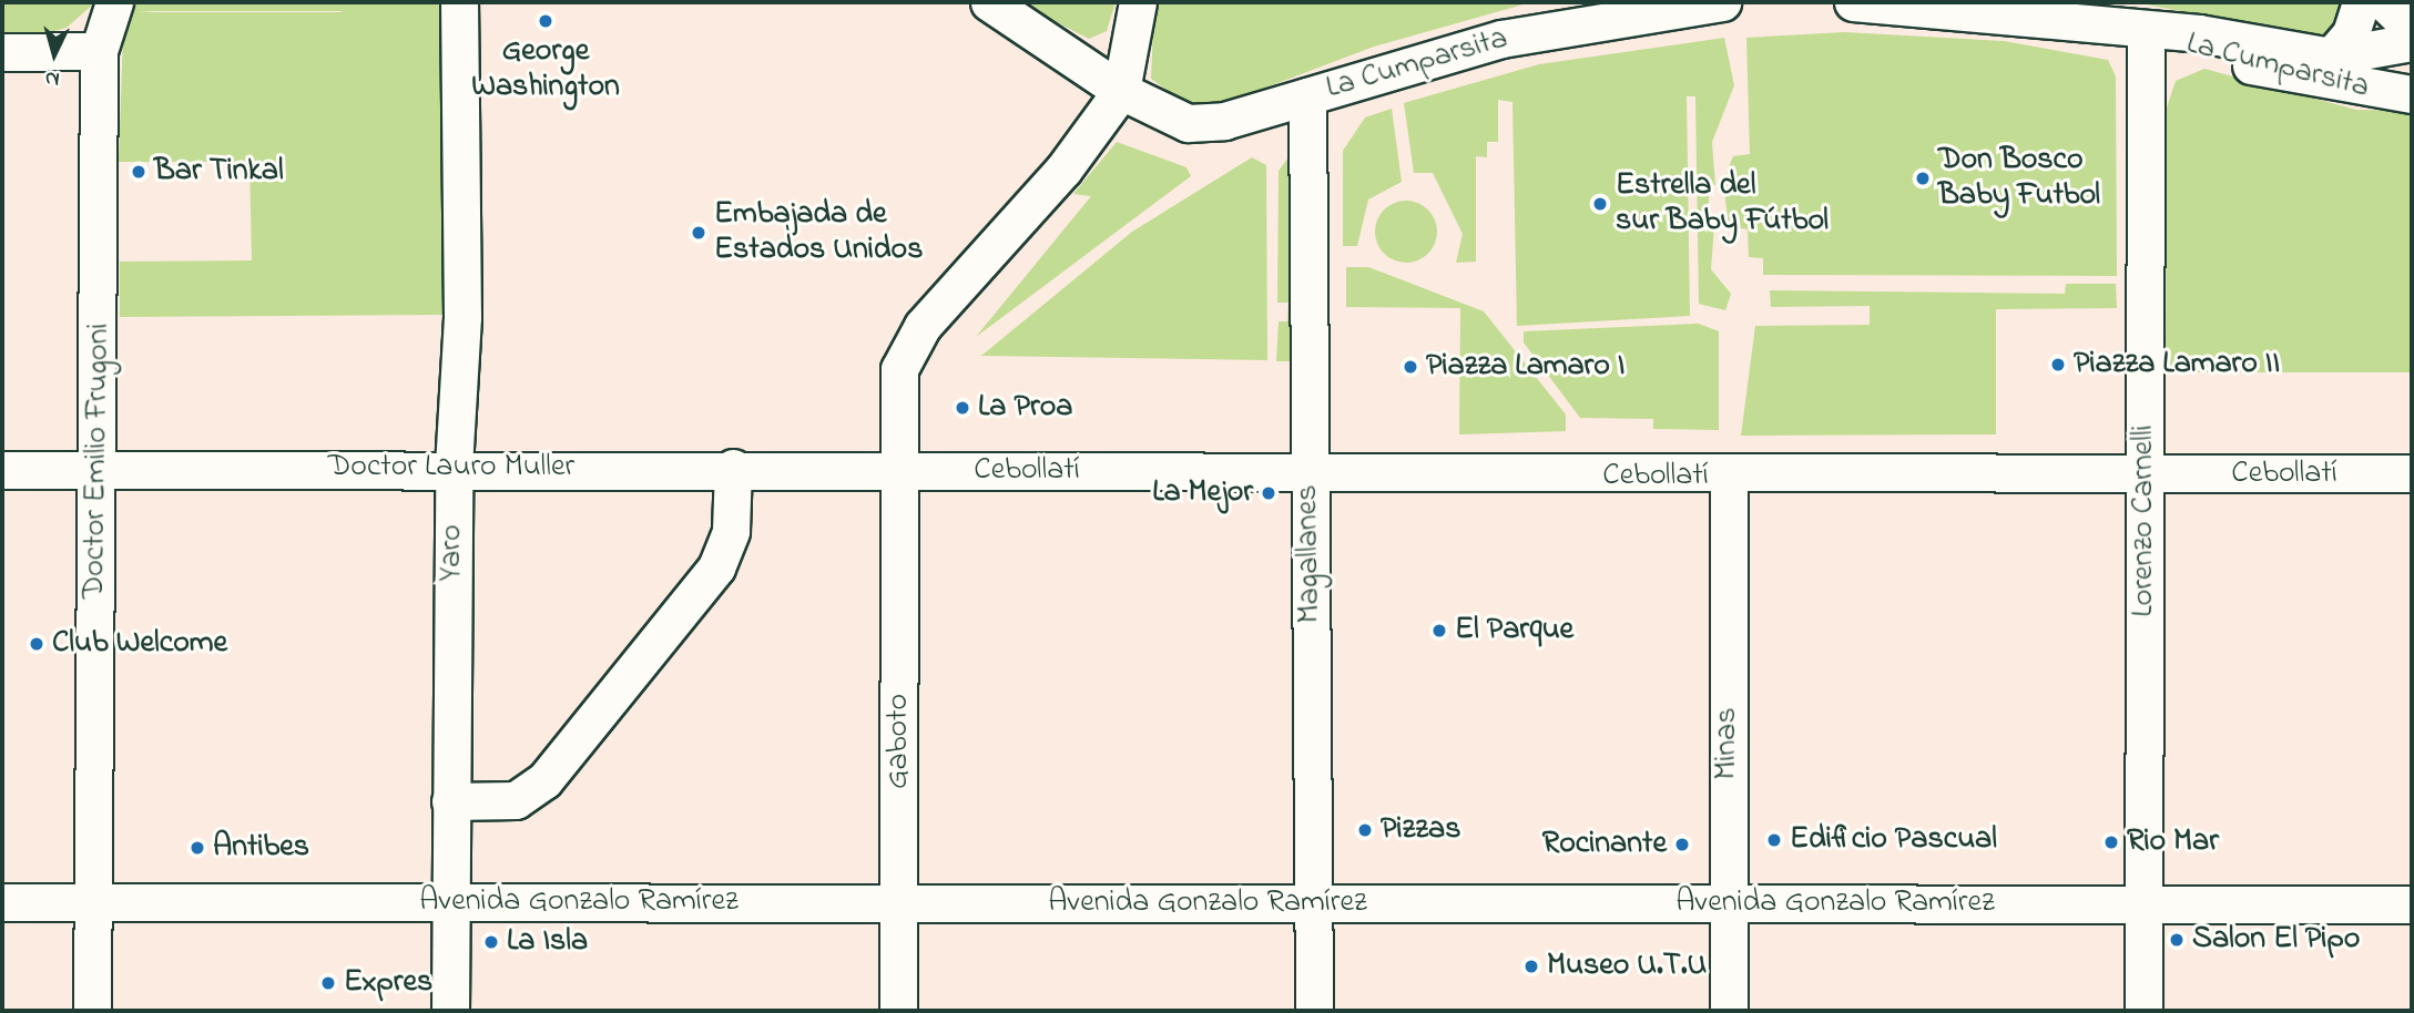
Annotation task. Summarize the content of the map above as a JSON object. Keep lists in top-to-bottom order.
{
  "streets": {
    "street": [
      "La Cumparsita",
      "Doctor Emilio Frugoni",
      "Doctor Lauro Muller",
      "Cebollatí",
      "Lorenzo Carnelli",
      "Yaro",
      "Magallanes",
      "Gaboto",
      "Minas",
      "Avenida Gonzalo Ramírez"
    ]
  },
  "crossings": [
    ["La Cumparsita", "Lorenzo Carnelli"],
    ["La Cumparsita", "Magallanes"],
    ["La Cumparsita", "Gaboto"],
    ["Doctor Emilio Frugoni", "Doctor Lauro Muller"],
    ["Doctor Emilio Frugoni", "Avenida Gonzalo Ramírez"],
    ["Doctor Lauro Muller", "Cebollatí"],
    ["Doctor Lauro Muller", "Yaro"],
    ["Doctor Lauro Muller", "Gaboto"],
    ["Cebollatí", "Lorenzo Carnelli"],
    ["Cebollatí", "Magallanes"],
    ["Cebollatí", "Gaboto"],
    ["Cebollatí", "Minas"],
    ["Lorenzo Carnelli", "Avenida Gonzalo Ramírez"],
    ["Yaro", "Avenida Gonzalo Ramírez"],
    ["Magallanes", "Avenida Gonzalo Ramírez"],
    ["Gaboto", "Avenida Gonzalo Ramírez"],
    ["Minas", "Avenida Gonzalo Ramírez"]
  ],
  "places": [
    "George Washington",
    "Bar Tinkal",
    "Don Bosco Baby Futbol",
    "Estrella del sur Baby Fútbol",
    "Embajada de Estados Unidos",
    "Piazza Lamaro II",
    "Piazza Lamaro I",
    "La Proa",
    "La Mejor",
    "El Parque",
    "Club Welcome",
    "Pizzas",
    "Edificio Pascual",
    "Rio Mar",
    "Rocinante",
    "Antibes",
    "Salon El Pipo",
    "La Isla",
    "Museo U.T.U",
    "Expres"
  ],
  "north": "bottom"
}
